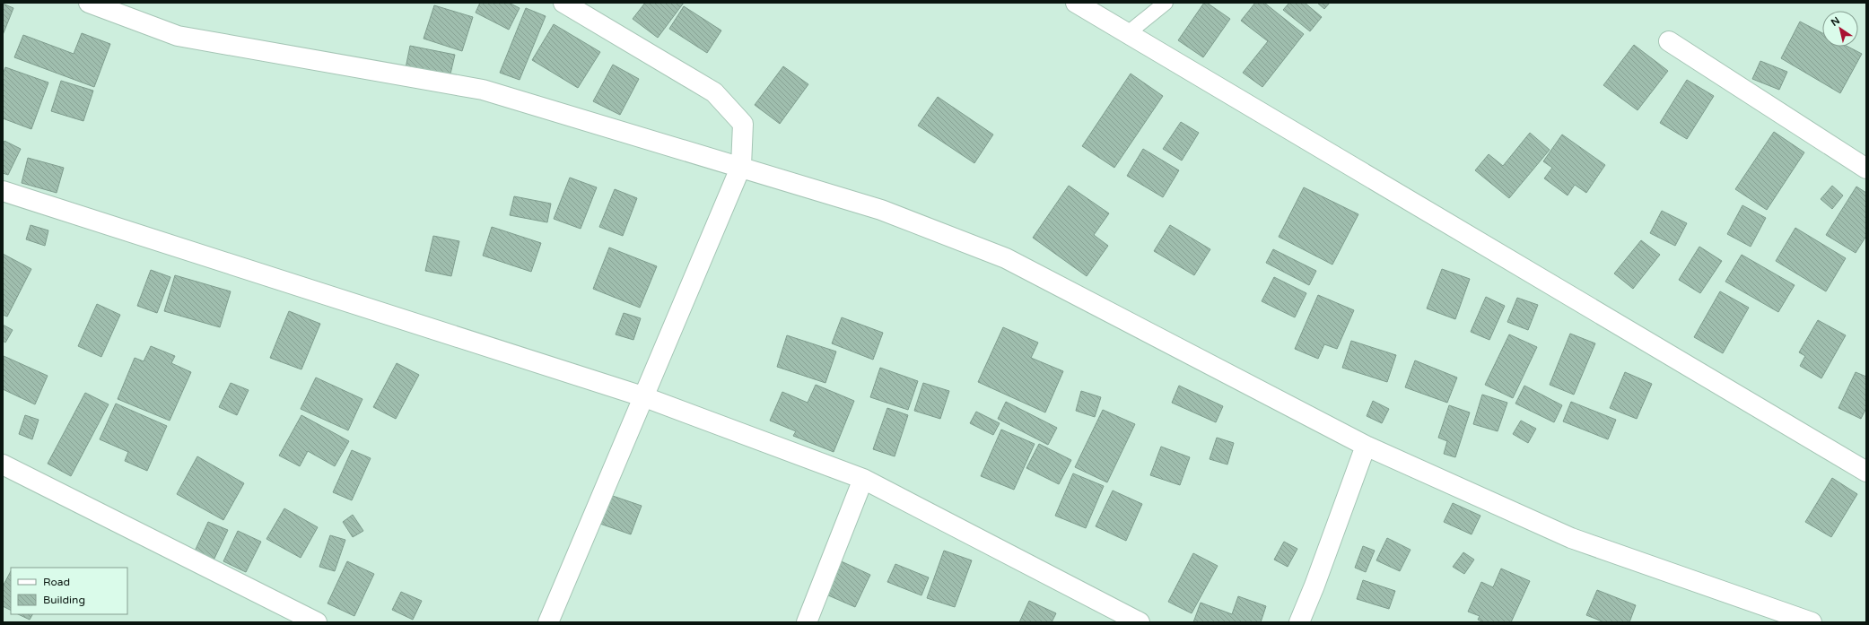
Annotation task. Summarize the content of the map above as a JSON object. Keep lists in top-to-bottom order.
{
  "legend": ["Road", "Building"],
  "north": "top left"
}
